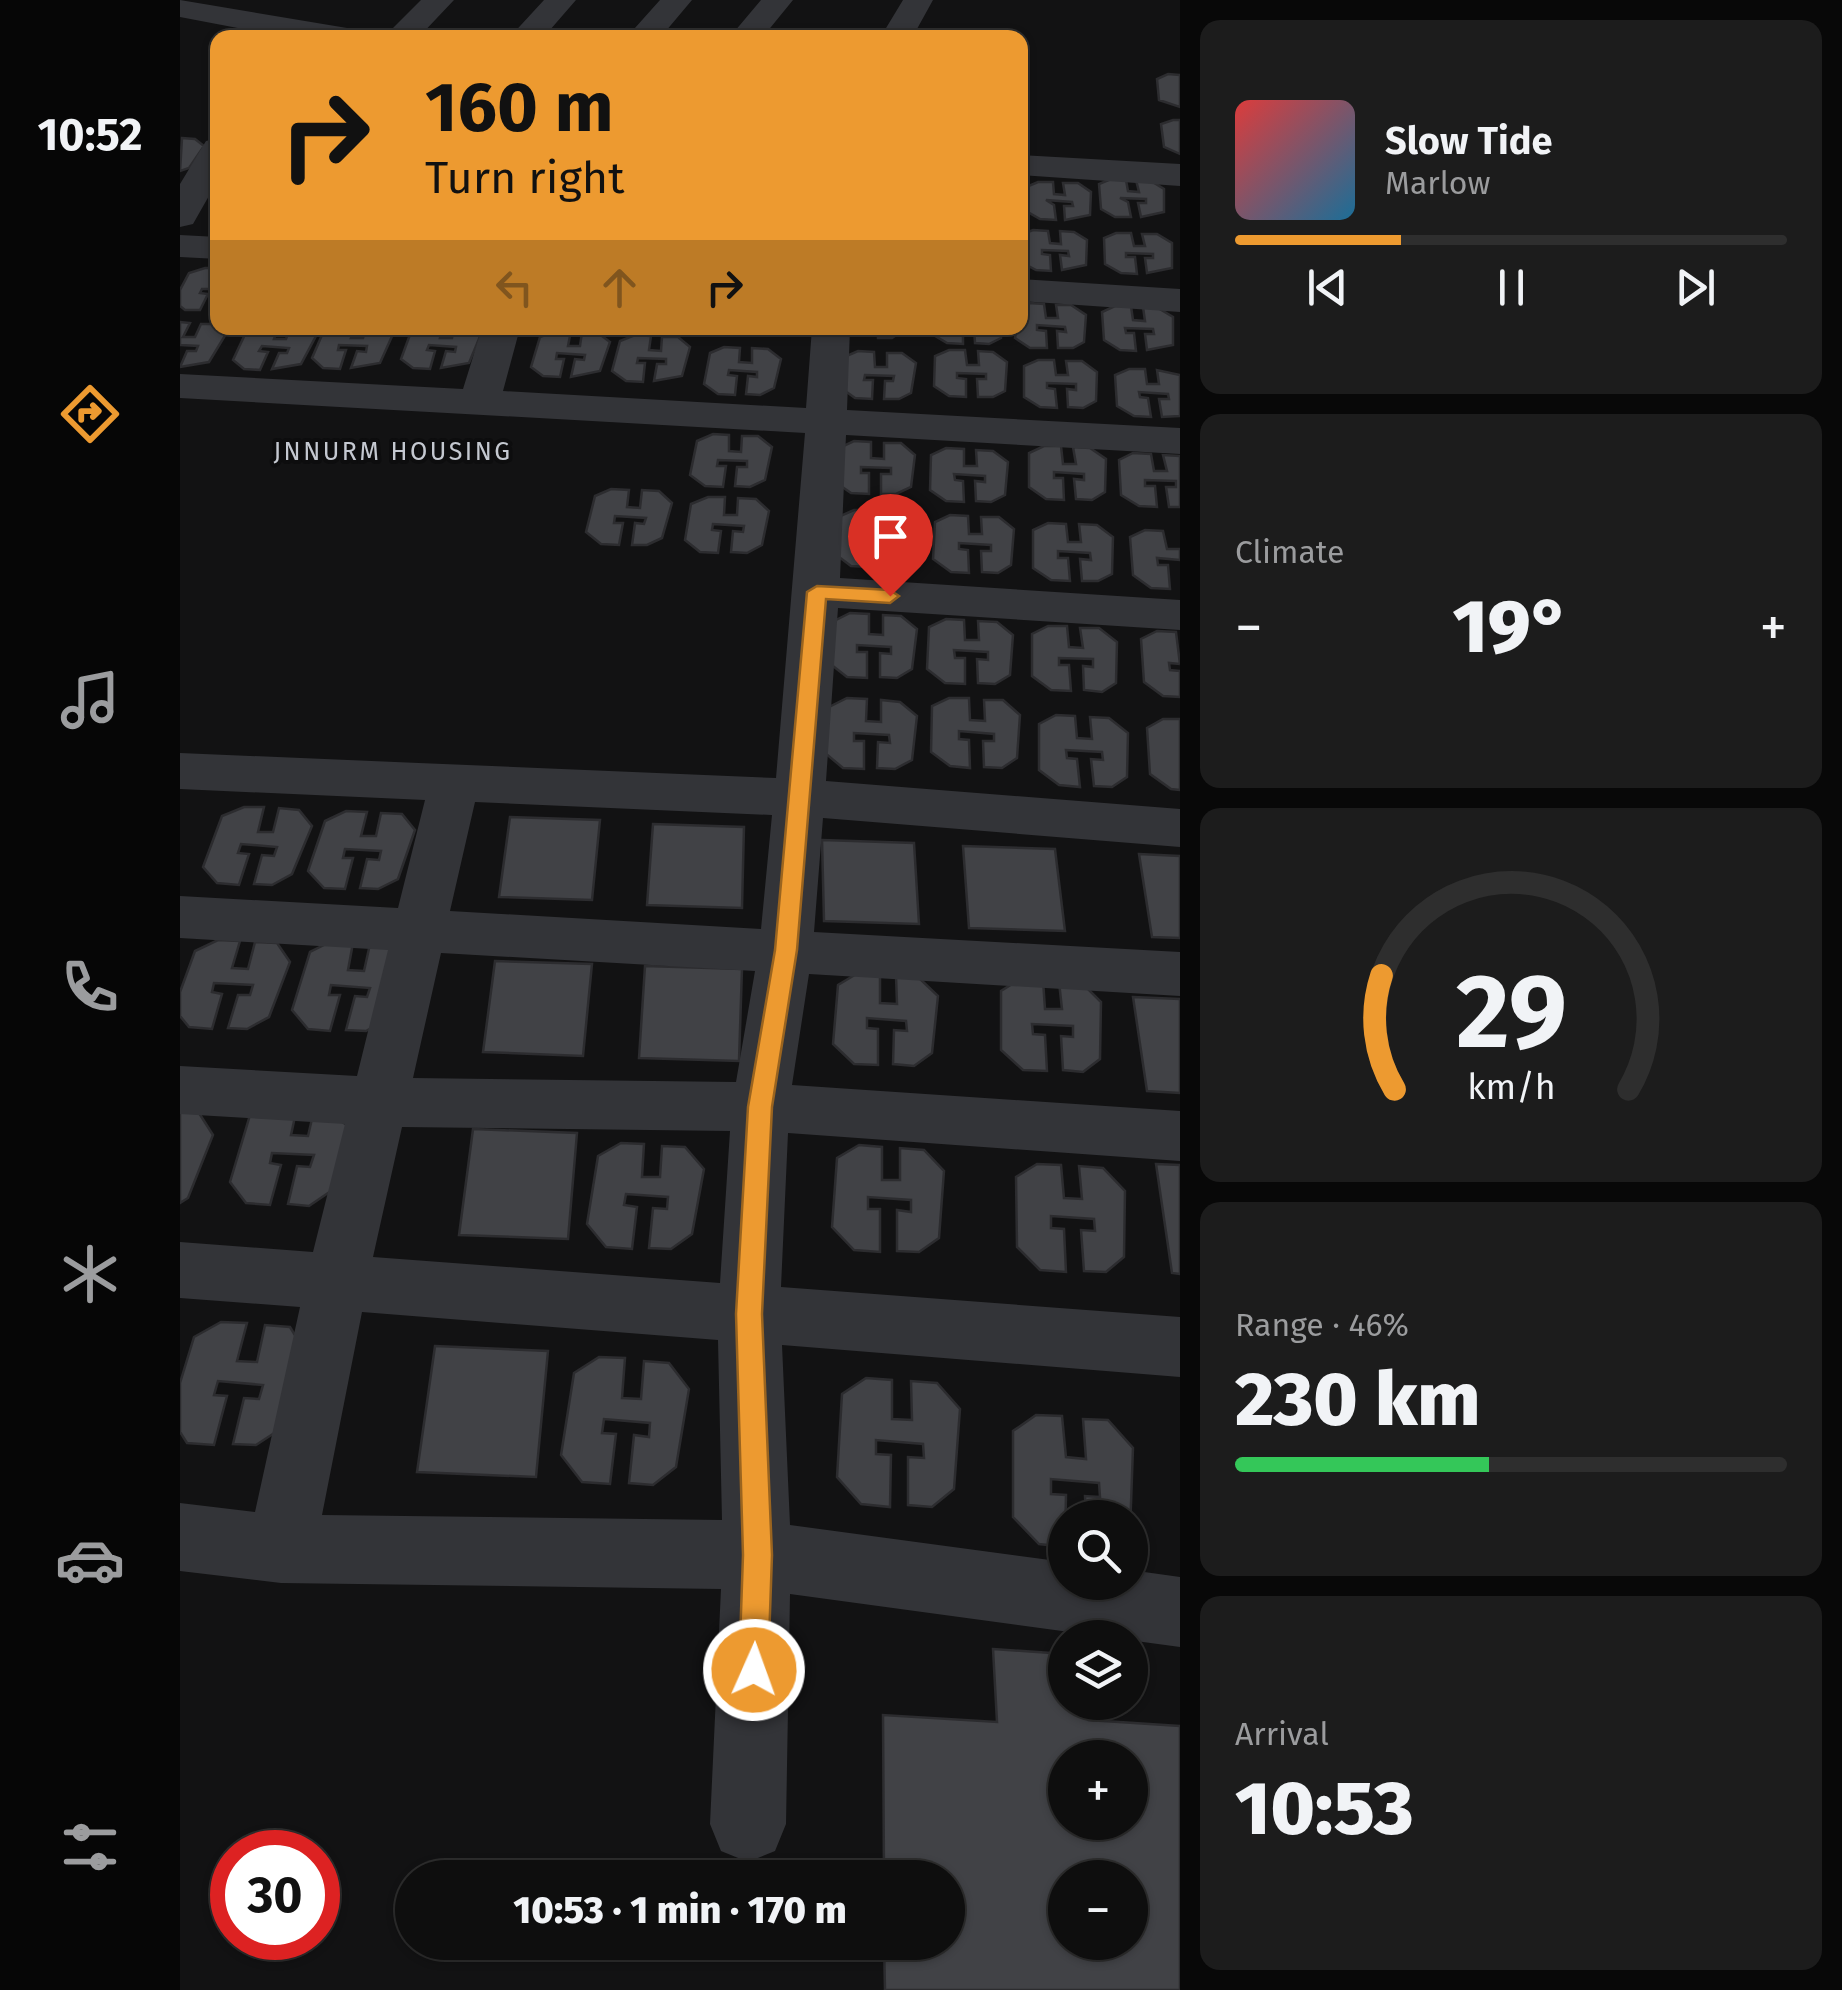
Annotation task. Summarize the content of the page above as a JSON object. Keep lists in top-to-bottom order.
{
  "districts": ["JNNURM HOUSING"],
  "page": {
    "tabs": "10:52",
    "turn": ["160 m", "Turn right"],
    "song": ["Slow Tide", "Marlow"],
    "tile": [
      "Climate",
      ["Range · 46%", "230 km"],
      ["Arrival", "10:53"]
    ],
    "heat": ["−", "19°", "+"],
    "map_buttons": ["+", "−"],
    "limit": "30",
    "trip": "10:53 · 1 min · 170 m",
    "gauge": ["29", "km/h"]
  }
}
